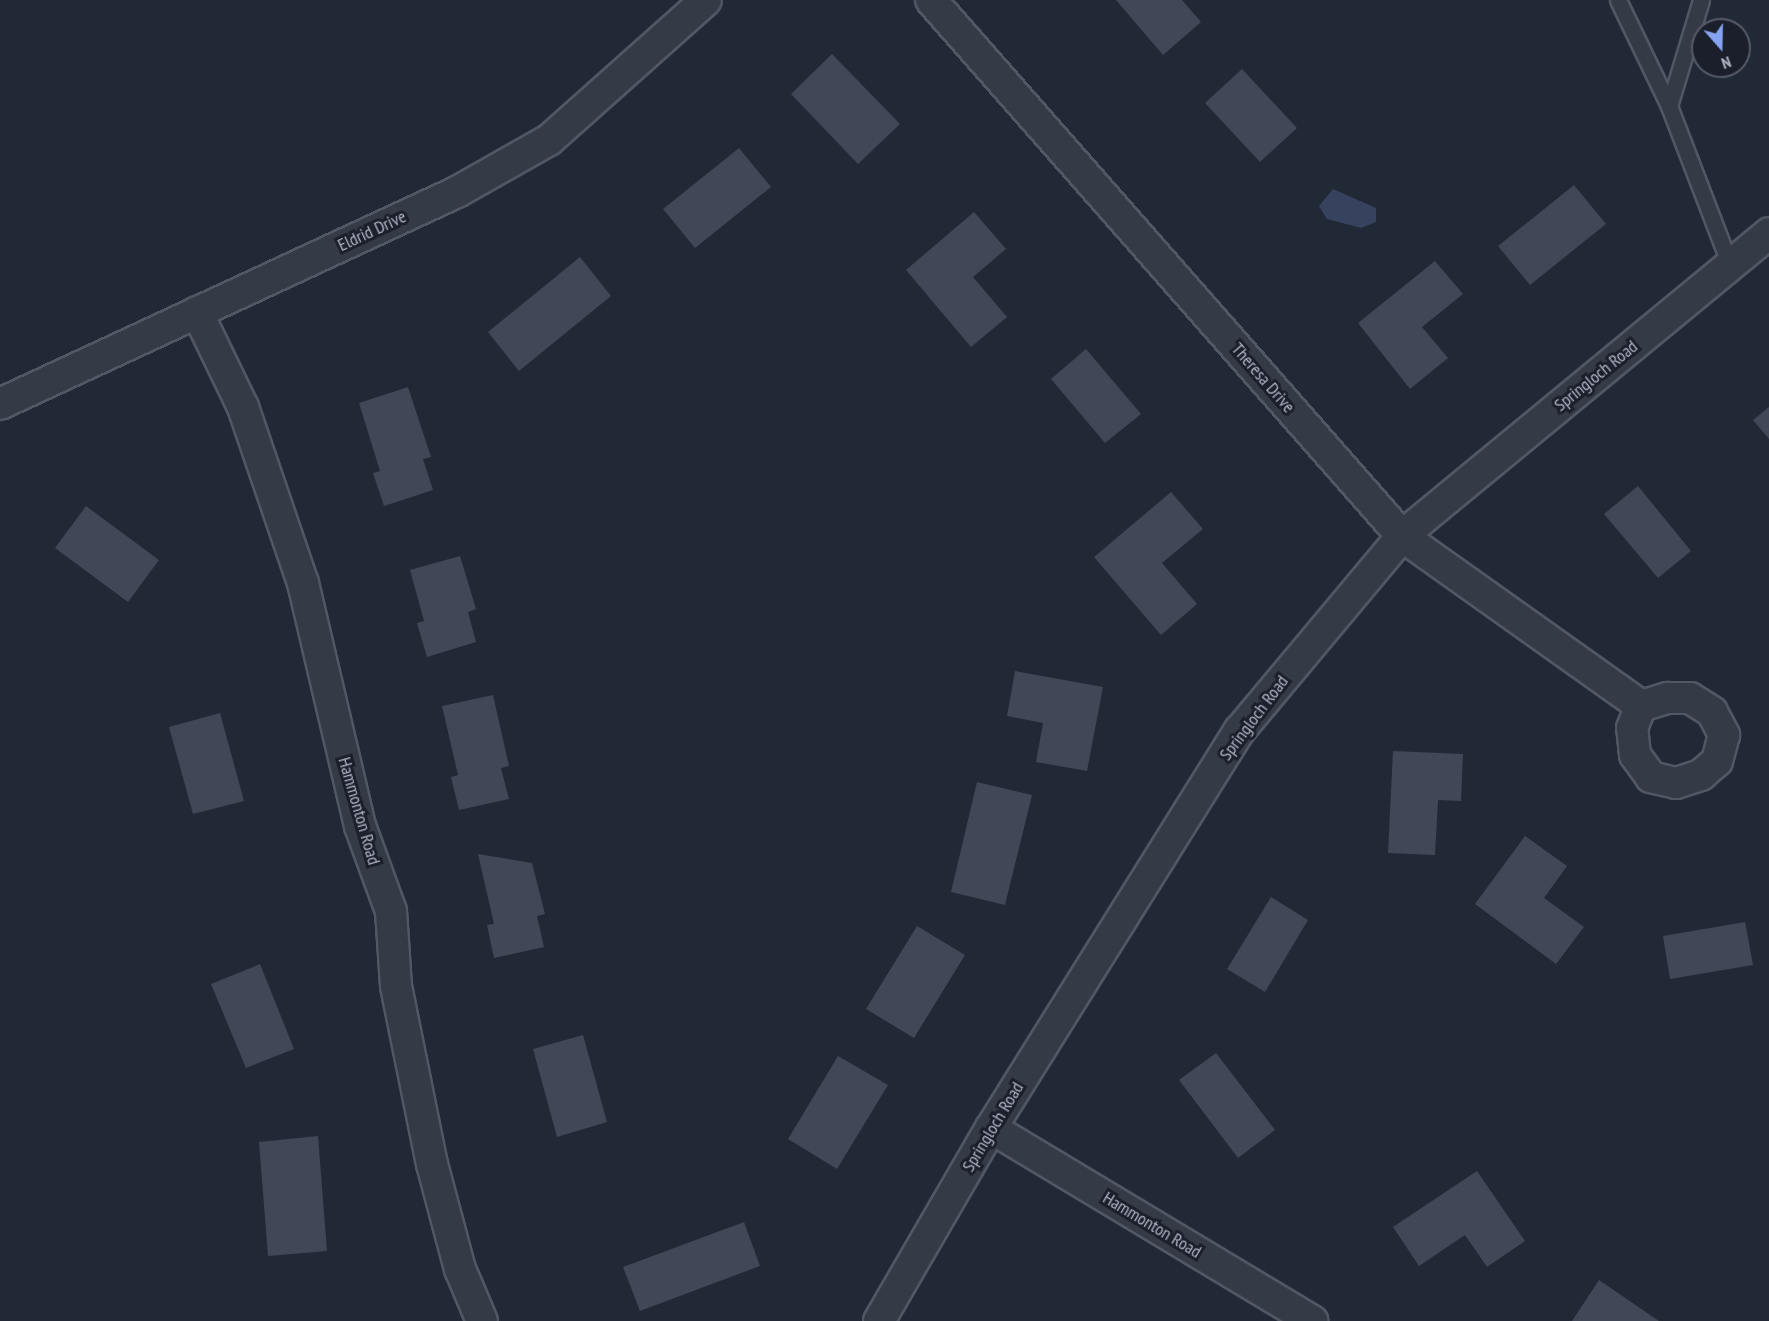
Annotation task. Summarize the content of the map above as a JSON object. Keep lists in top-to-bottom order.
{
  "streets": {
    "street": [
      "Eldrid Drive",
      "Springloch Road",
      "Theresa Drive",
      "Hammonton Road"
    ]
  },
  "crossings": [
    ["Eldrid Drive", "Hammonton Road"],
    ["Springloch Road", "Theresa Drive"],
    ["Springloch Road", "Hammonton Road"]
  ],
  "north": "bottom"
}
